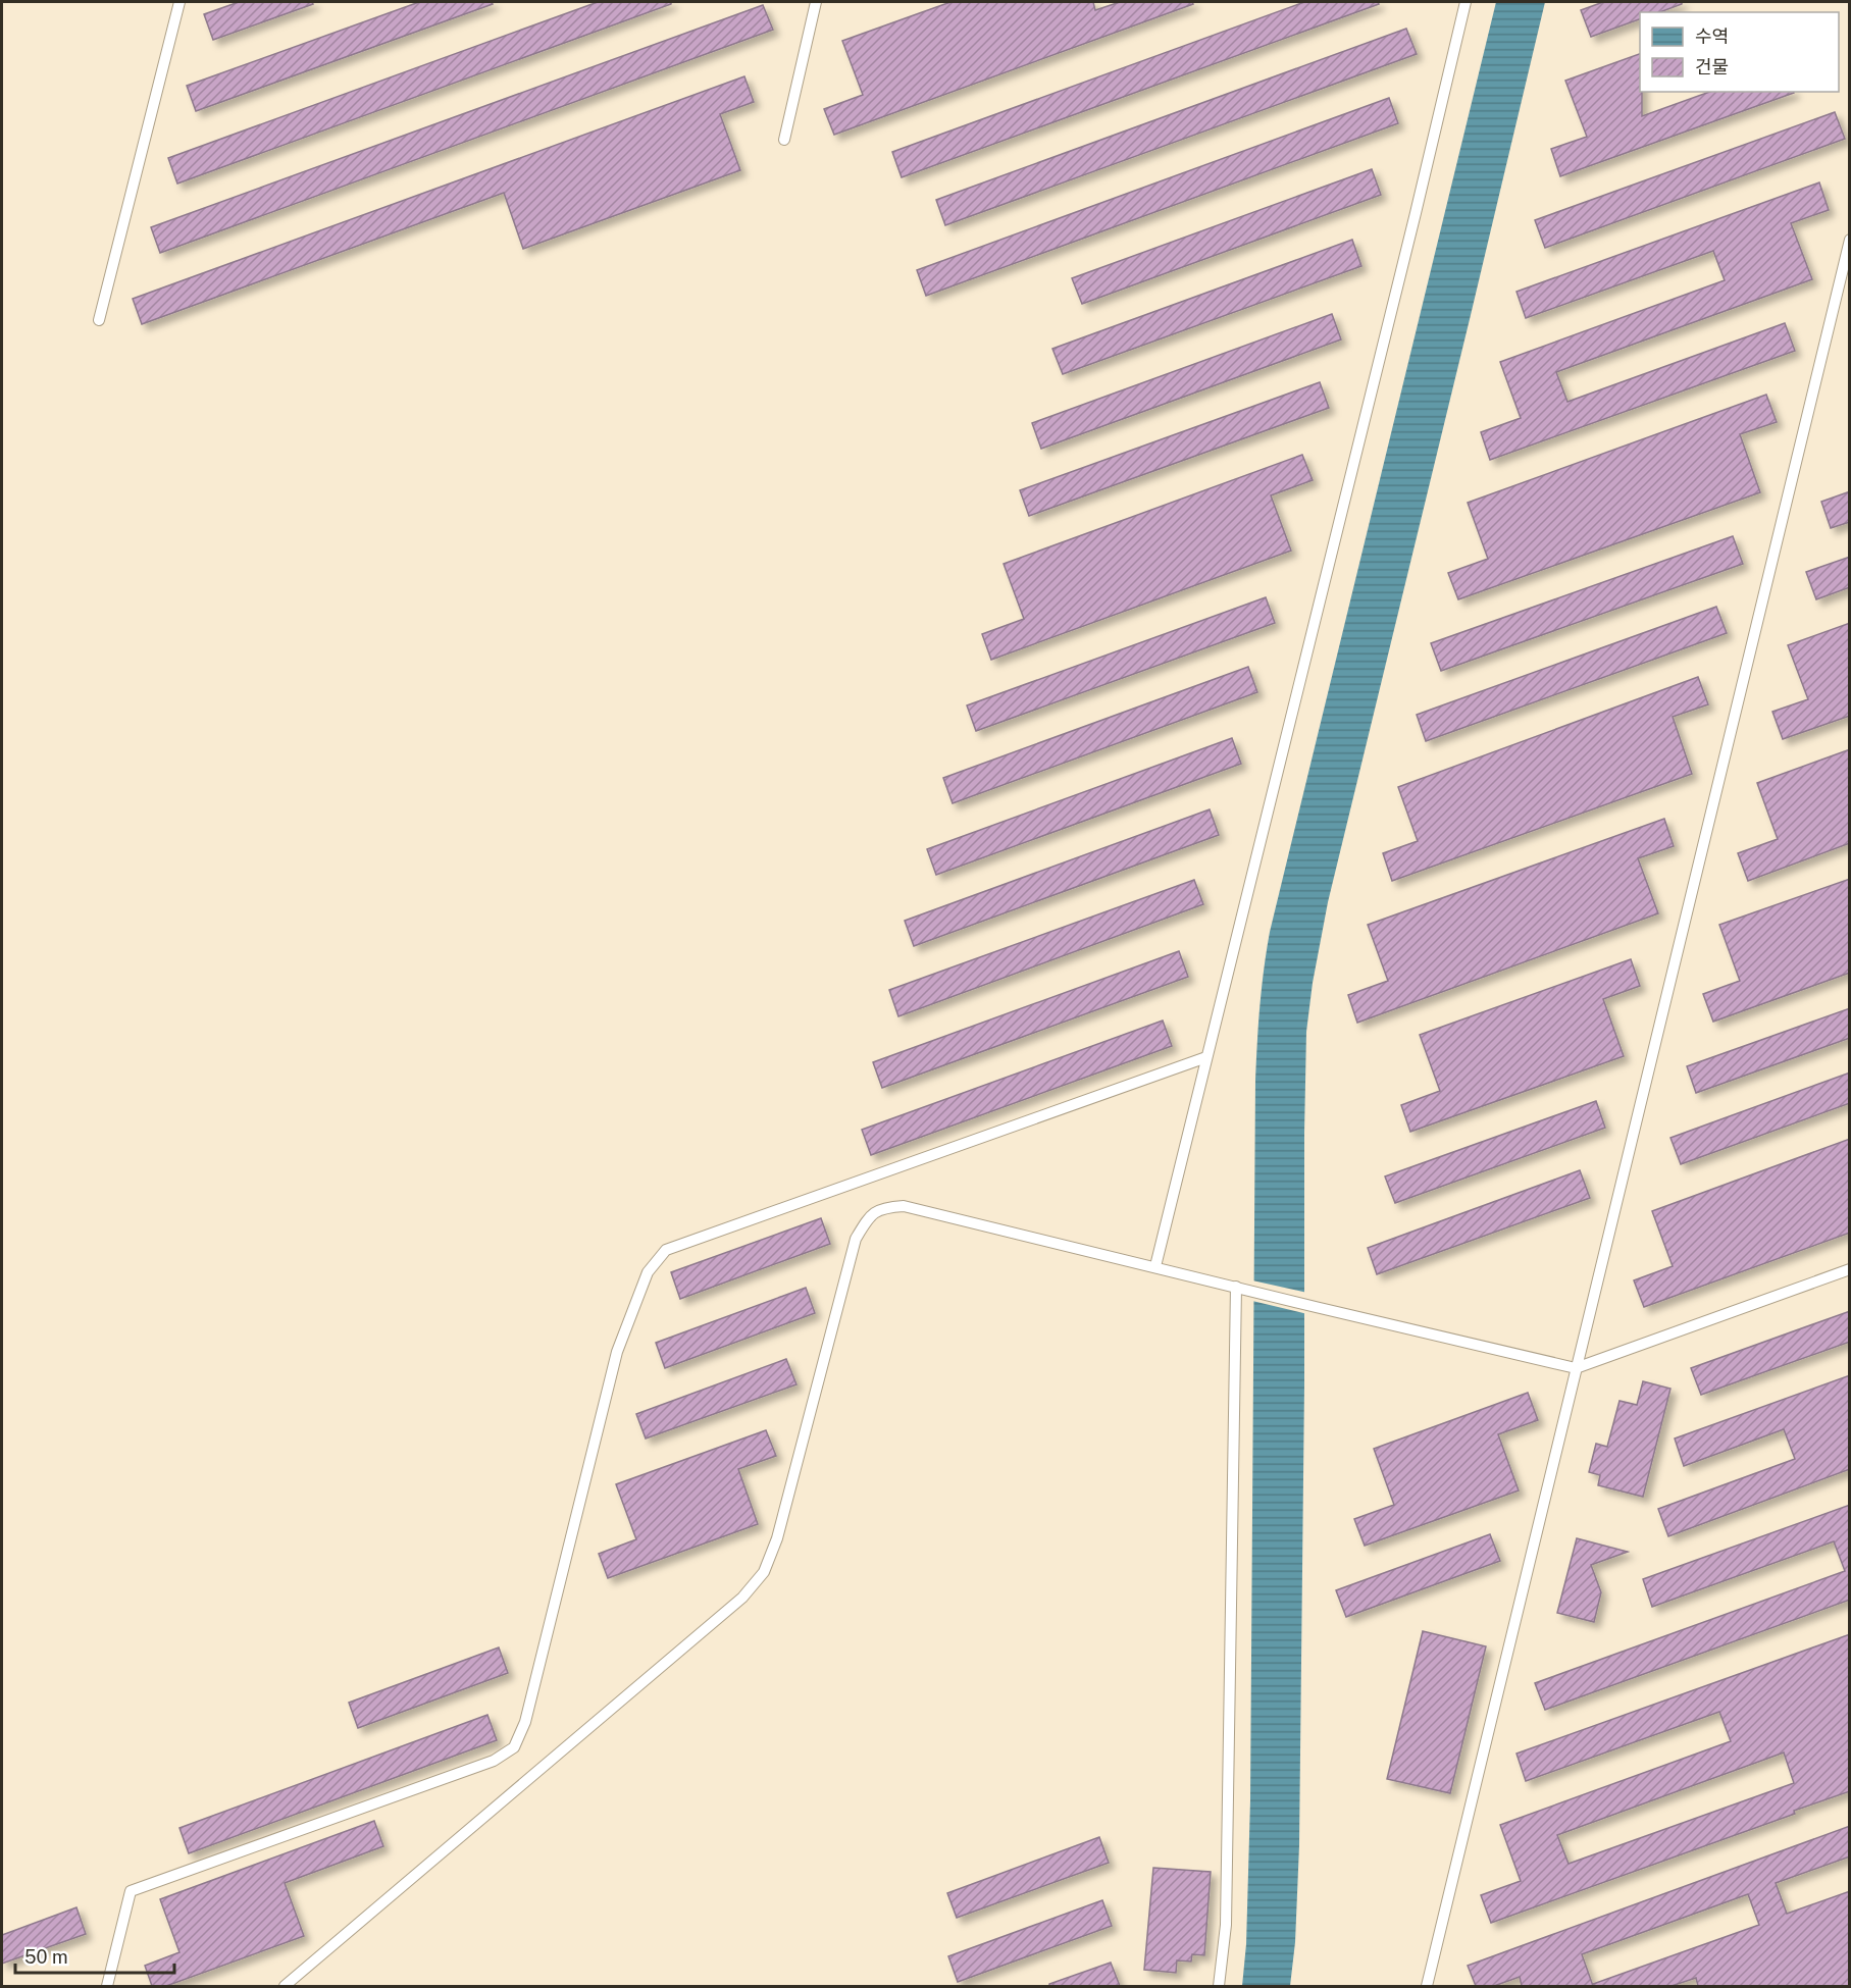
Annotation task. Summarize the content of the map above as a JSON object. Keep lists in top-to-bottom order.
{
  "legend": ["수역", "건물"],
  "scale_bar": "50 m"
}
